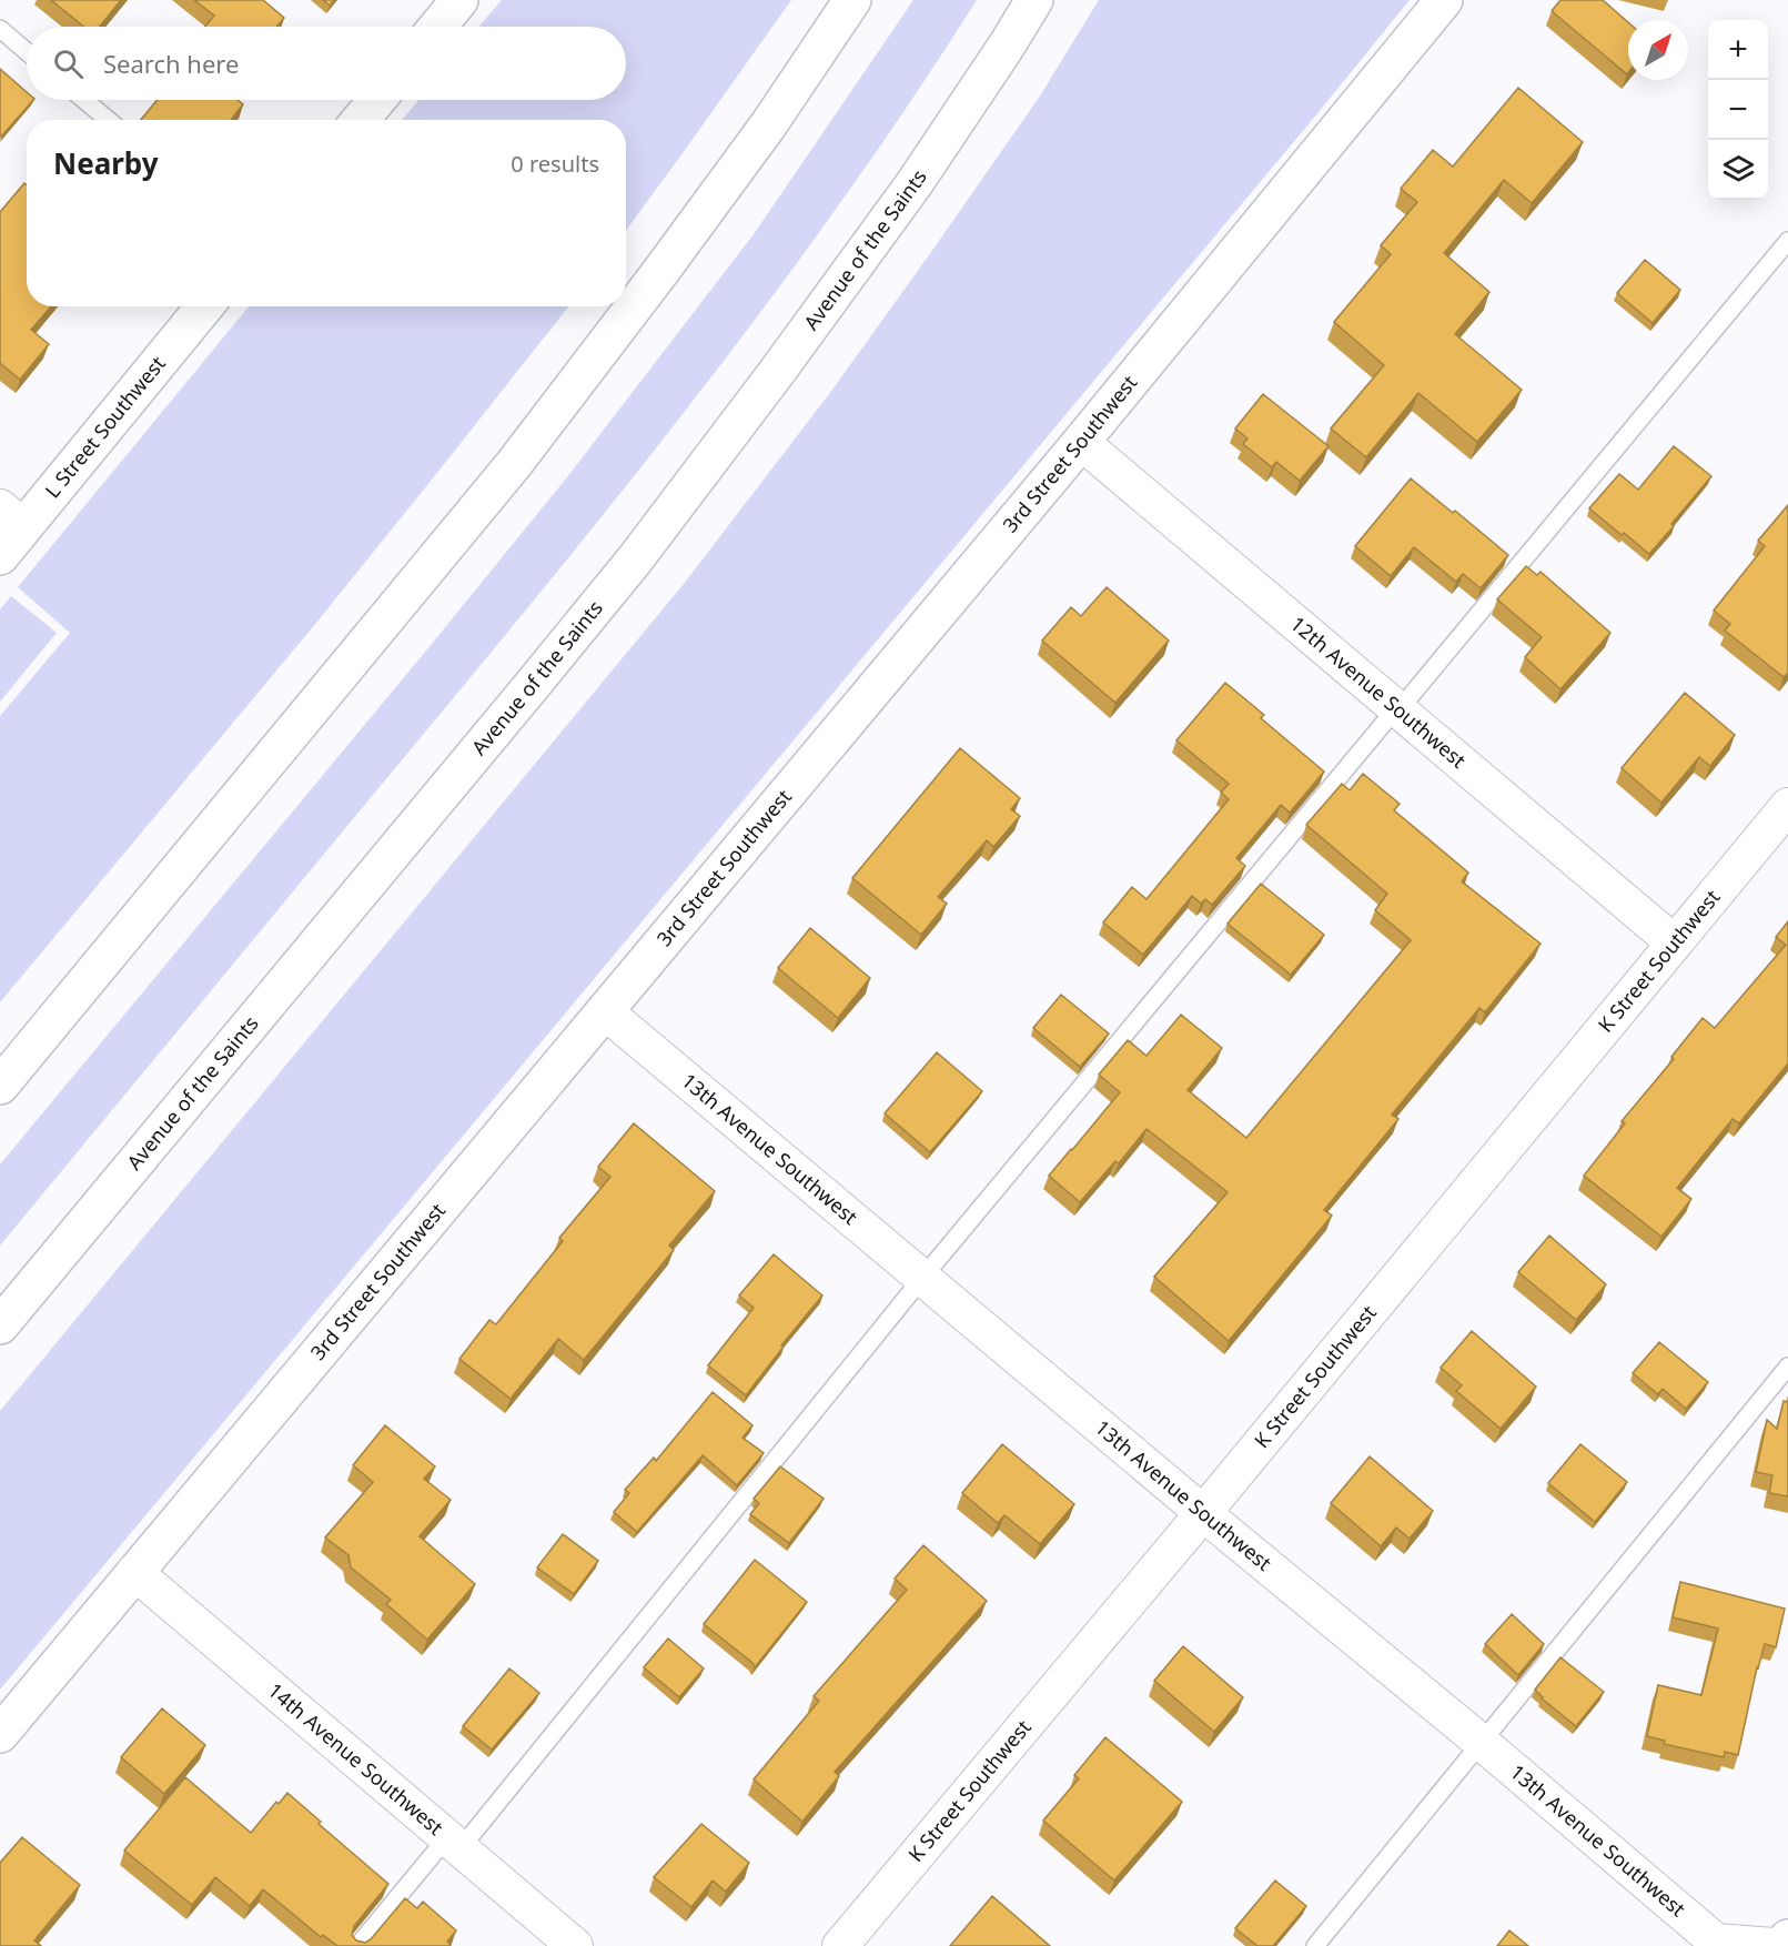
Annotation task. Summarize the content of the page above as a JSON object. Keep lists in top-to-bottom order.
{
  "streets": {
    "main road": ["Avenue of the Saints", "L Street Southwest", "3rd Street Southwest"],
    "street": [
      "12th Avenue Southwest",
      "K Street Southwest",
      "13th Avenue Southwest",
      "14th Avenue Southwest"
    ]
  },
  "crossings": [
    ["3rd Street Southwest", "12th Avenue Southwest"],
    ["3rd Street Southwest", "13th Avenue Southwest"],
    ["3rd Street Southwest", "14th Avenue Southwest"],
    ["12th Avenue Southwest", "K Street Southwest"],
    ["K Street Southwest", "13th Avenue Southwest"]
  ],
  "north": "top right",
  "page": {
    "map_buttons": ["+", "−"],
    "search": "Search here",
    "heading": ["Nearby", "0 results"]
  }
}
